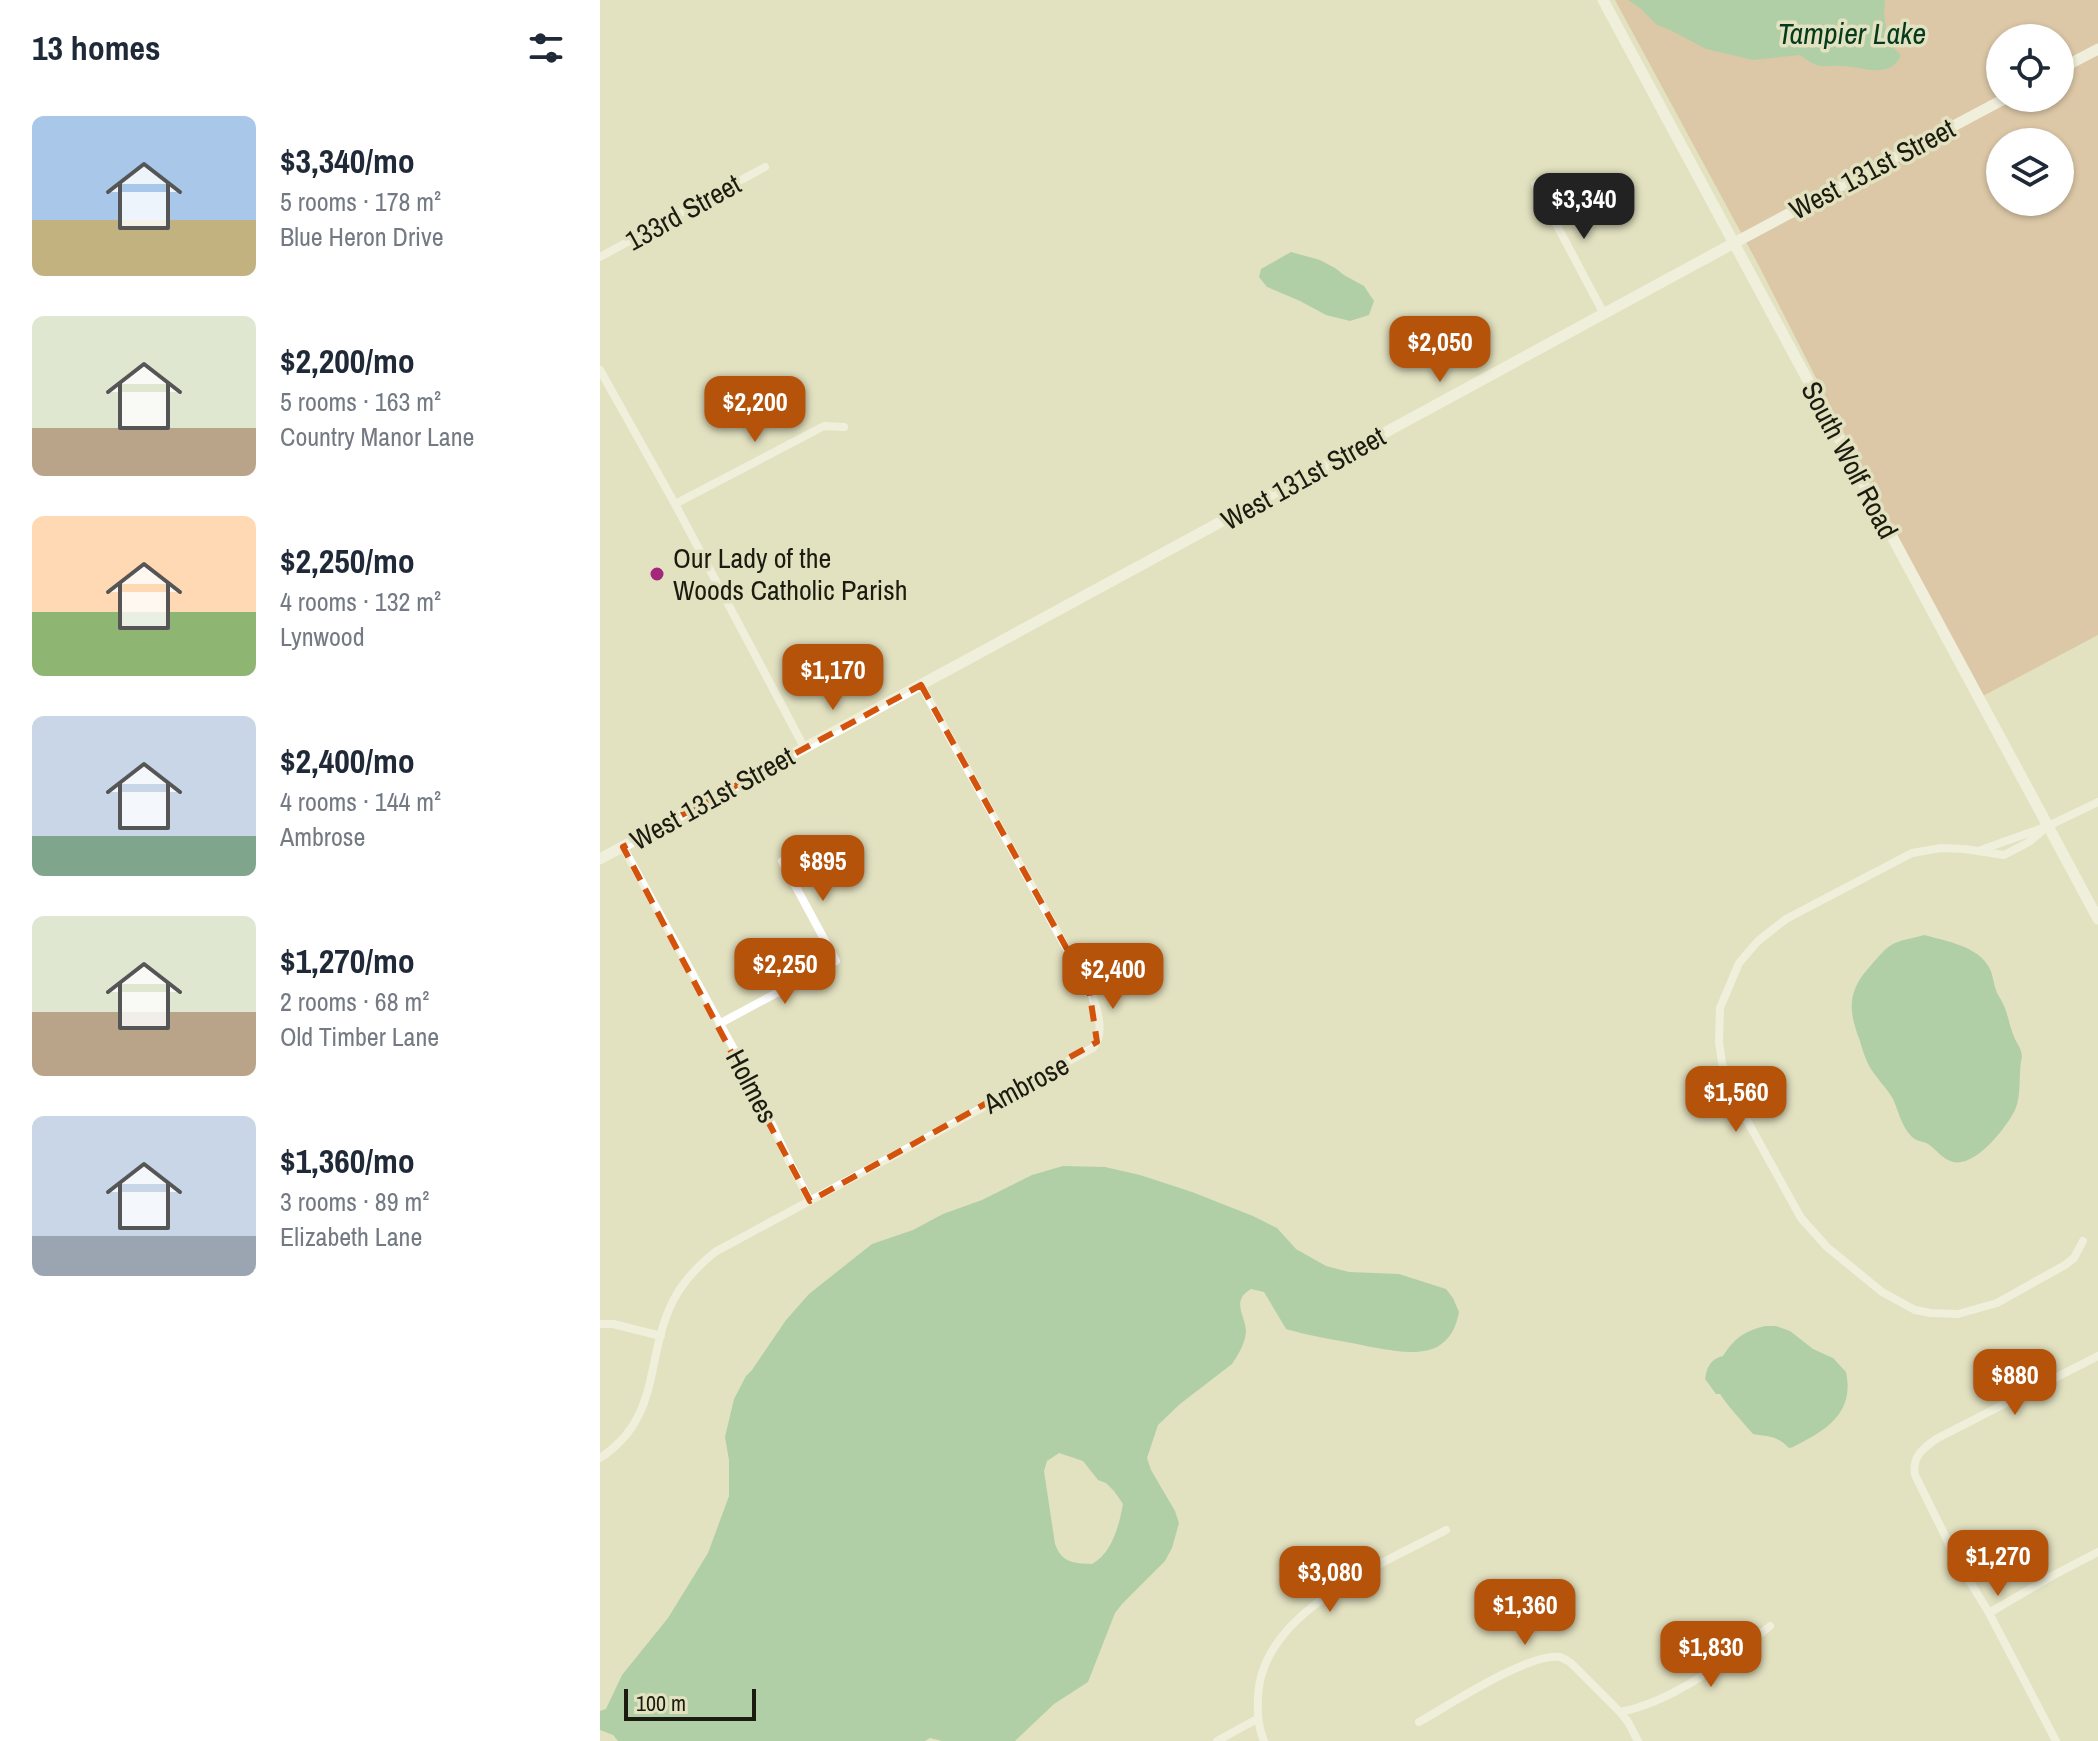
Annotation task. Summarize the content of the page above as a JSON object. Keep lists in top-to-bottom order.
{
  "streets": {
    "street": [
      "West 131st Street",
      "133rd Street",
      "South Wolf Road",
      "Ambrose",
      "Holmes"
    ]
  },
  "crossings": [
    ["West 131st Street", "South Wolf Road"],
    ["West 131st Street", "Ambrose"],
    ["West 131st Street", "Holmes"],
    ["Ambrose", "Holmes"]
  ],
  "water": ["Tampier Lake"],
  "places": ["Our Lady of the Woods Catholic Parish"],
  "scale_bar": "100 m",
  "page": {
    "heading": "13 homes",
    "list": [
      {
        "name": "$3,340/mo",
        "note": "5 rooms · 178 m² · Blue Heron Drive"
      },
      {
        "name": "$2,200/mo",
        "note": "5 rooms · 163 m² · Country Manor Lane"
      },
      {
        "name": "$2,250/mo",
        "note": "4 rooms · 132 m² · Lynwood"
      },
      {
        "name": "$2,400/mo",
        "note": "4 rooms · 144 m² · Ambrose"
      },
      {
        "name": "$1,270/mo",
        "note": "2 rooms · 68 m² · Old Timber Lane"
      },
      {
        "name": "$1,360/mo",
        "note": "3 rooms · 89 m² · Elizabeth Lane"
      }
    ],
    "price": [
      "$3,340",
      "$2,050",
      "$2,200",
      "$1,170",
      "$895",
      "$2,250",
      "$2,400",
      "$1,560",
      "$880",
      "$1,270",
      "$3,080",
      "$1,360",
      "$1,830"
    ],
    "scale": "100 m"
  }
}
